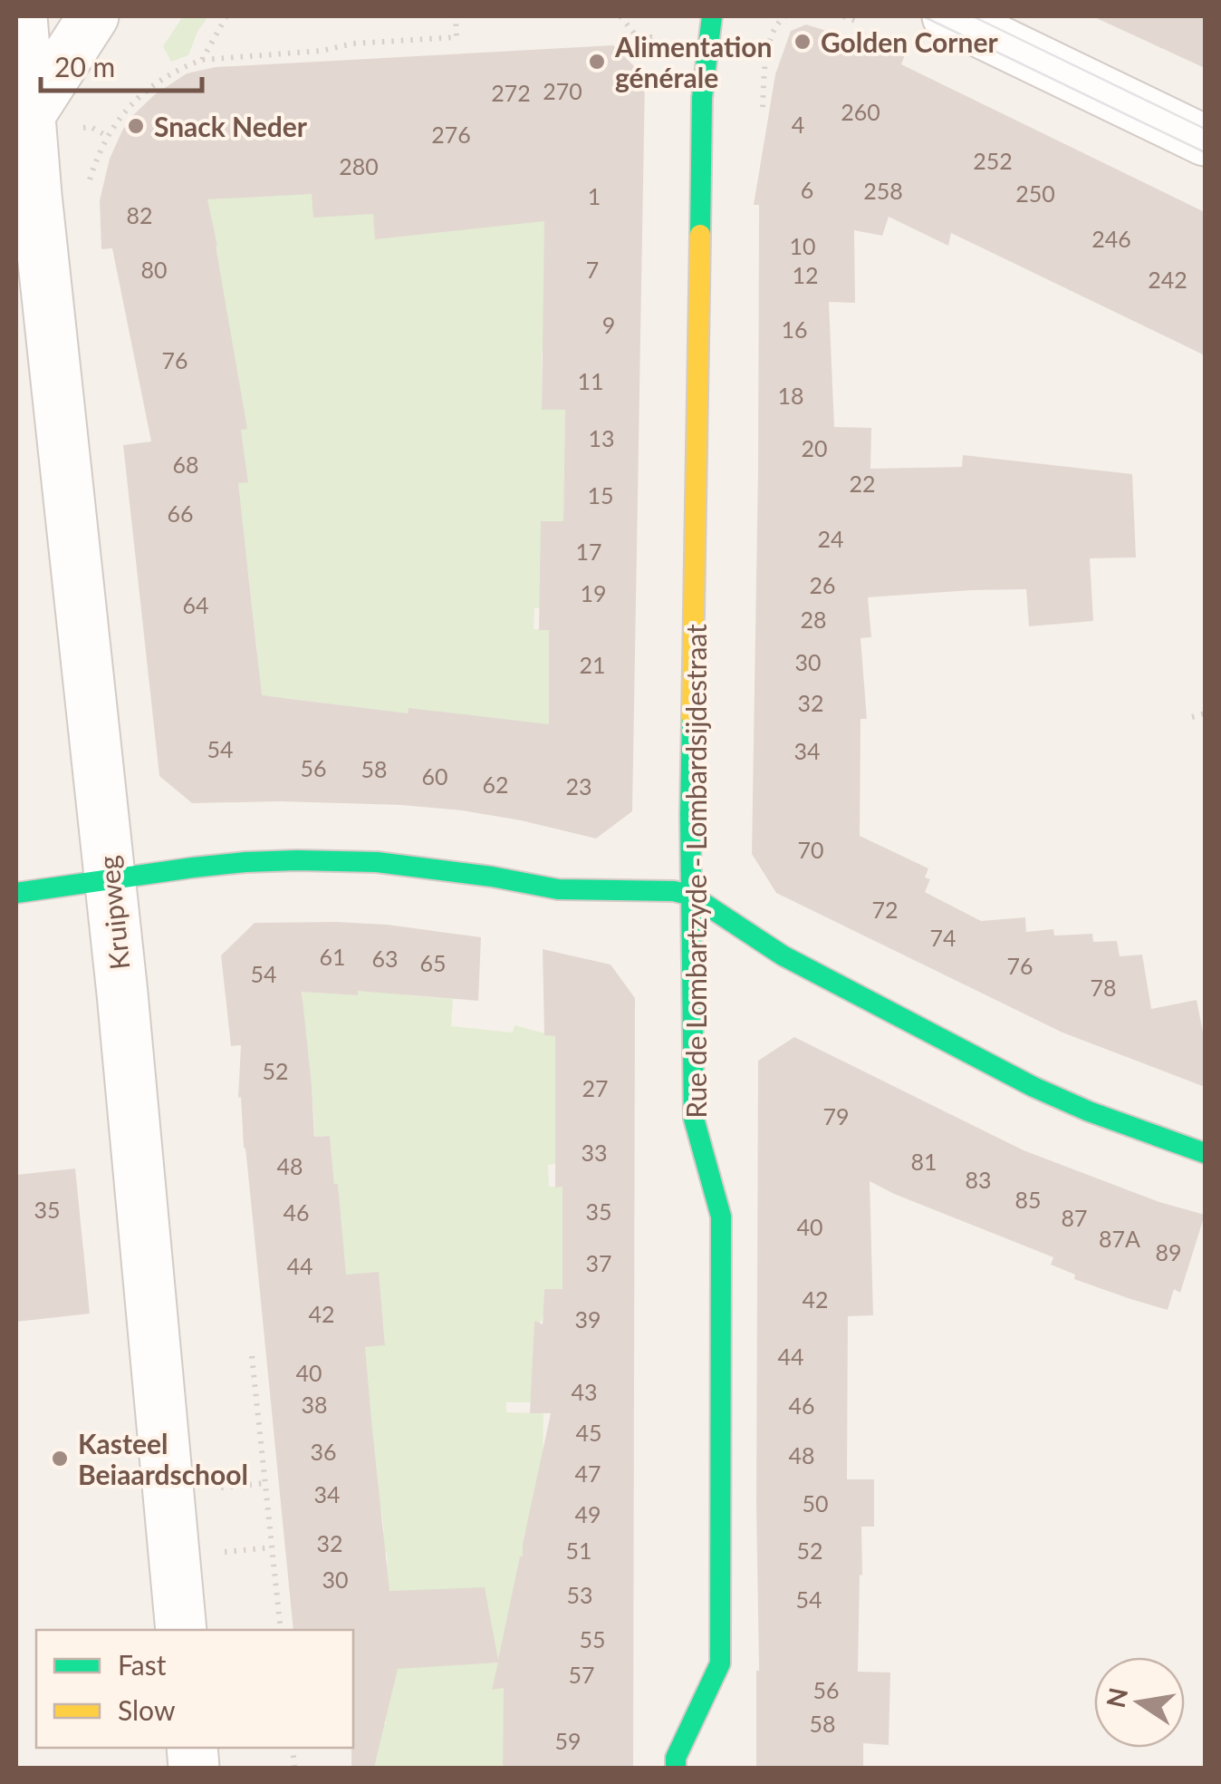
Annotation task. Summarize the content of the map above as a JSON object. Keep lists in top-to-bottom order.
{
  "streets": {
    "street": ["Rue de Lombartzyde - Lombardsijdestraat", "Kruipweg"]
  },
  "places": [
    "Golden Corner",
    "Alimentation générale",
    "Snack Neder",
    "Kasteel Beiaardschool"
  ],
  "house_numbers": [
    "270",
    "272",
    "260",
    "4",
    "276",
    "252",
    "280",
    "6",
    "258",
    "250",
    "1",
    "82",
    "246",
    "10",
    "80",
    "7",
    "12",
    "242",
    "9",
    "16",
    "76",
    "11",
    "18",
    "13",
    "20",
    "68",
    "22",
    "15",
    "66",
    "24",
    "17",
    "26",
    "19",
    "64",
    "28",
    "30",
    "21",
    "32",
    "54",
    "34",
    "56",
    "58",
    "60",
    "62",
    "23",
    "70",
    "72",
    "74",
    "61",
    "63",
    "65",
    "76",
    "54",
    "78",
    "52",
    "27",
    "79",
    "33",
    "81",
    "48",
    "83",
    "85",
    "35",
    "35",
    "46",
    "87",
    "40",
    "87A",
    "89",
    "37",
    "44",
    "42",
    "42",
    "39",
    "44",
    "40",
    "43",
    "38",
    "46",
    "45",
    "36",
    "48",
    "47",
    "34",
    "50",
    "49",
    "32",
    "51",
    "52",
    "30",
    "53",
    "54",
    "55",
    "57",
    "56",
    "58",
    "59"
  ],
  "legend": ["Fast", "Slow"],
  "scale_bar": "20 m",
  "north": "left"
}
